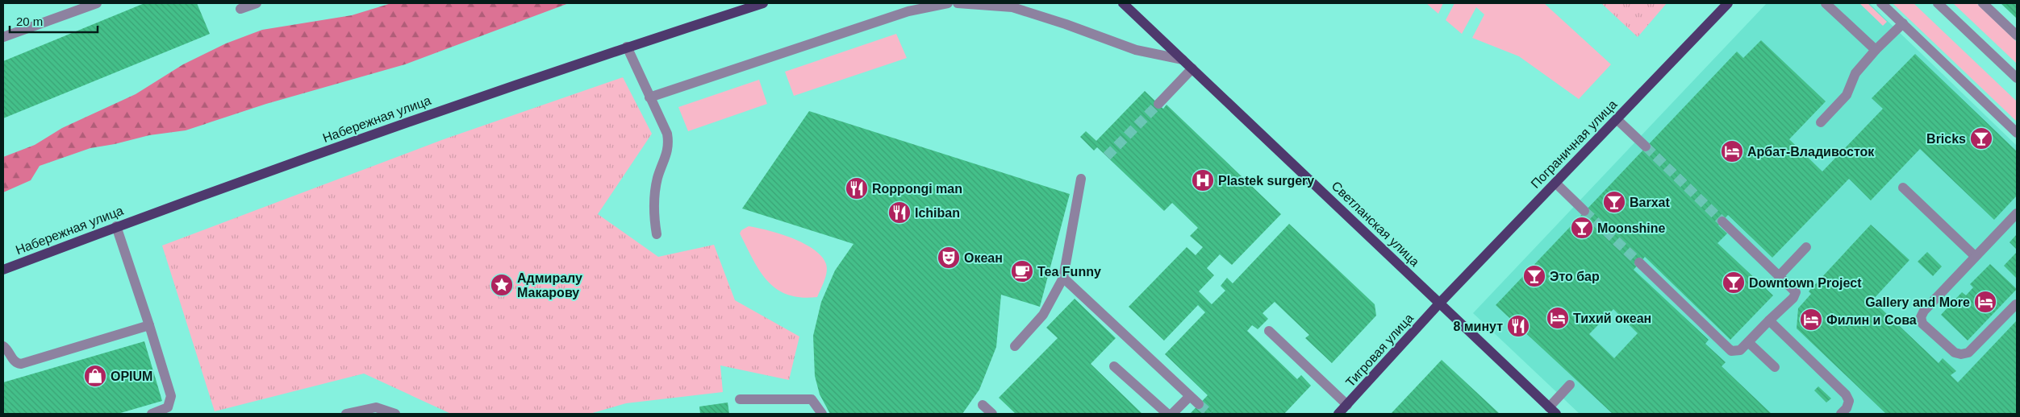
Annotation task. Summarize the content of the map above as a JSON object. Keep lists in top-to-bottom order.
{
  "streets": {
    "main road": [
      "Набережная улица",
      "Пограничная улица",
      "Светланская улица",
      "Тигровая улица"
    ]
  },
  "crossings": [
    ["Пограничная улица", "Светланская улица"],
    ["Пограничная улица", "Тигровая улица"],
    ["Светланская улица", "Тигровая улица"]
  ],
  "places": {
    "bar": [
      "Bricks",
      "Barxat",
      "Moonshine",
      "Это бар",
      "Downtown Project"
    ],
    "hotel": [
      "Арбат-Владивосток",
      "Gallery and More",
      "Тихий океан",
      "Филин и Сова"
    ],
    "hospital": ["Plastek surgery"],
    "restaurant": ["Roppongi man", "Ichiban", "8 минут"],
    "theatre": ["Океан"],
    "cafe": ["Tea Funny"],
    "place": ["Адмиралу Макарову"],
    "shop": ["OPIUM"]
  },
  "scale_bar": "20 m"
}
